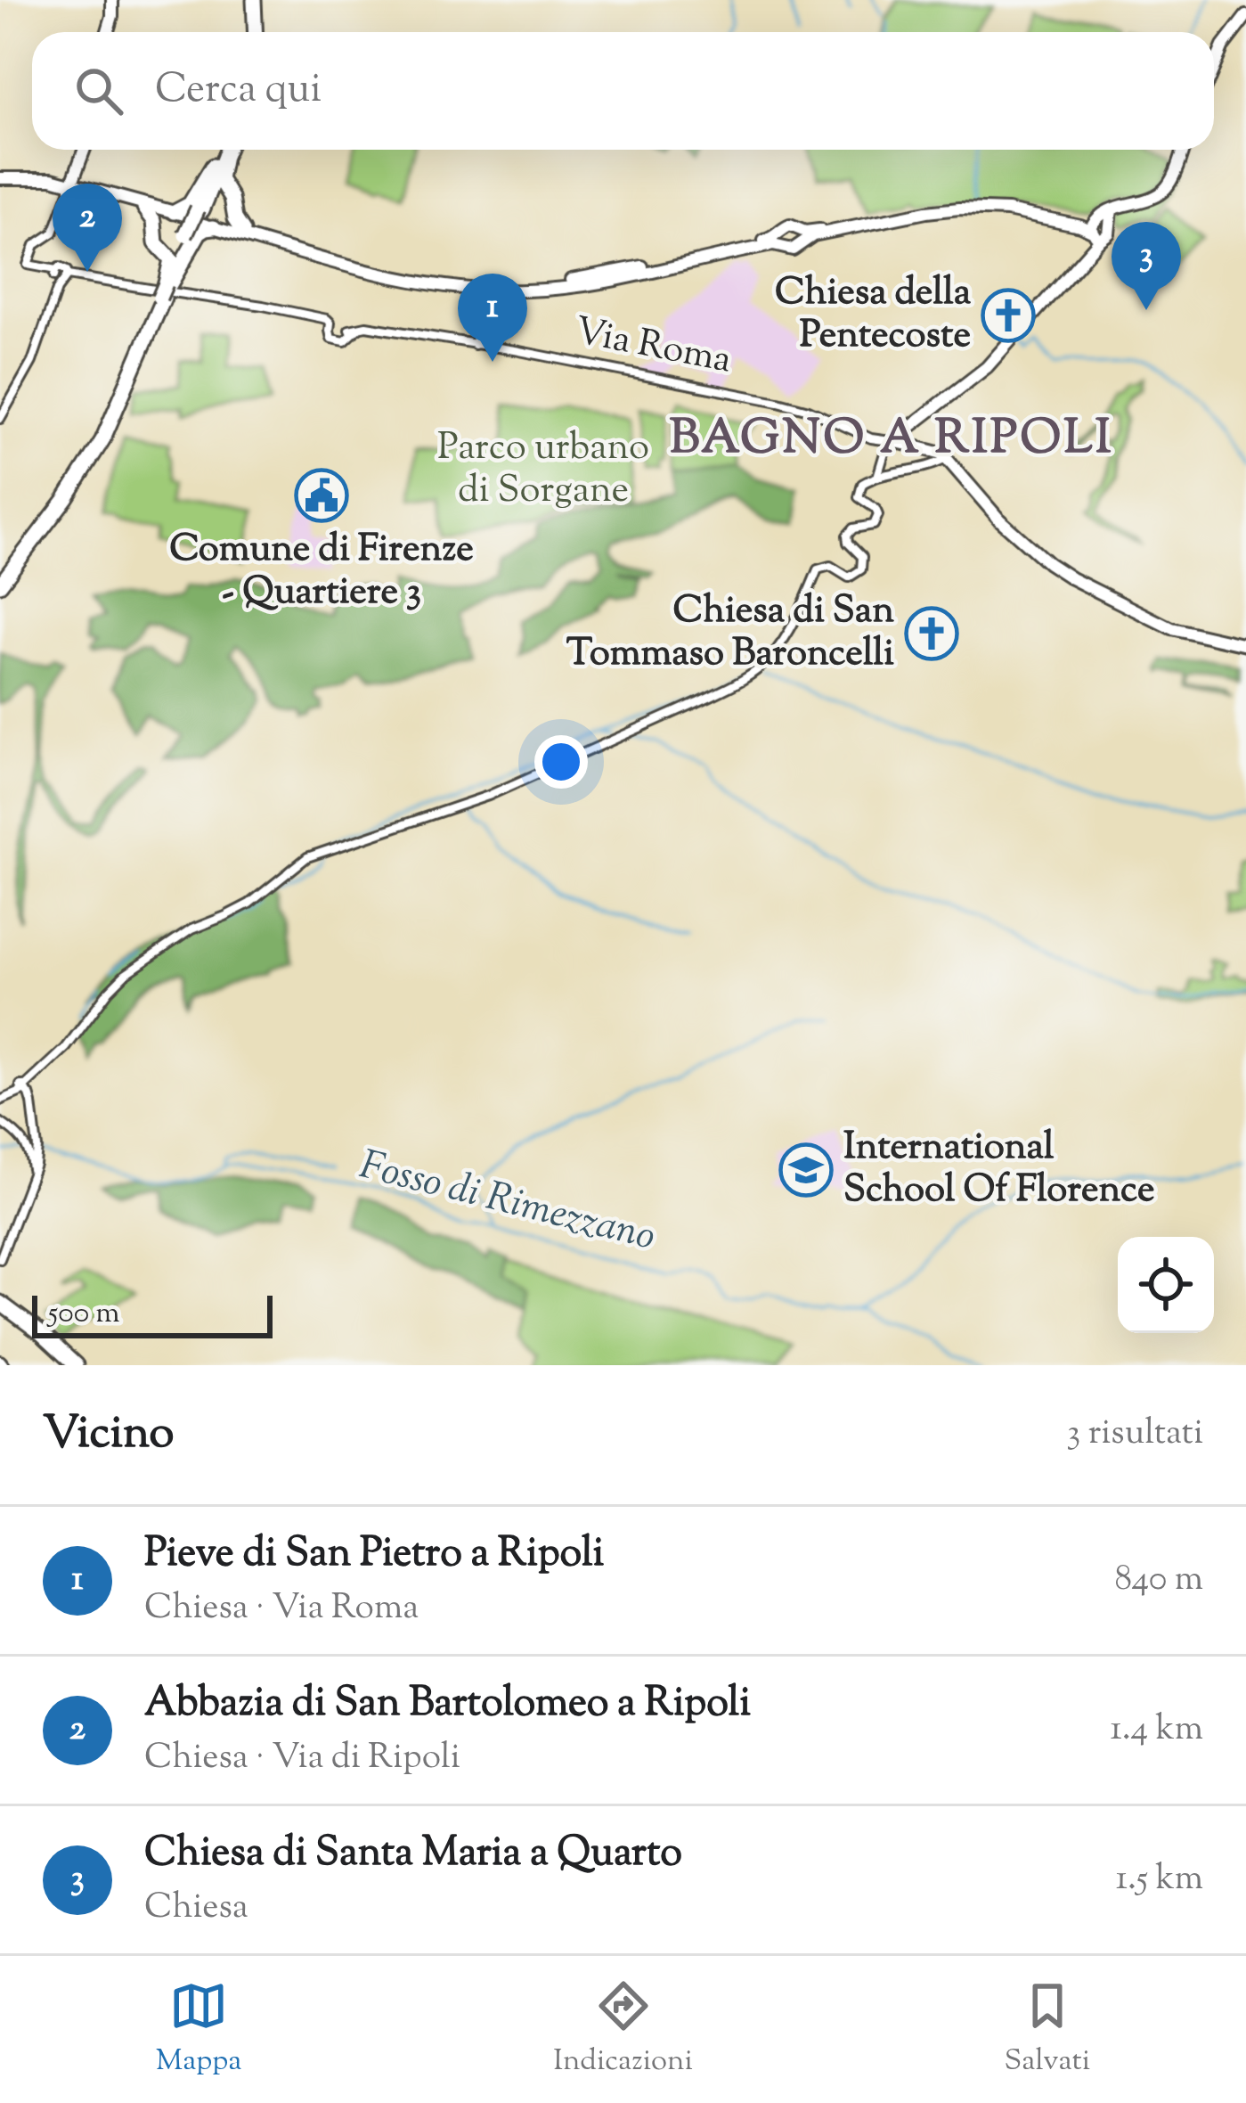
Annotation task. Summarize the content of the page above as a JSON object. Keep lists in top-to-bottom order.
{
  "streets": {
    "main road": ["Via Roma"]
  },
  "districts": ["BAGNO A RIPOLI"],
  "water": ["Fosso di Rimezzano"],
  "parks": ["Parco urbano di Sorgane"],
  "places": {
    "church": ["Chiesa della Pentecoste", "Chiesa di San Tommaso Baroncelli"],
    "public building": ["Comune di Firenze - Quartiere 3"],
    "school or university": ["International School Of Florence"]
  },
  "scale_bar": "500 m",
  "page": {
    "search": "Cerca qui",
    "pins": ["2", "3", "1"],
    "scale": "500 m",
    "heading": ["Vicino", "3 risultati"],
    "list": [
      {
        "mark": "1",
        "name": "Pieve di San Pietro a Ripoli",
        "note": "Chiesa · Via Roma",
        "value": "840 m"
      },
      {
        "mark": "2",
        "name": "Abbazia di San Bartolomeo a Ripoli",
        "note": "Chiesa · Via di Ripoli",
        "value": "1.4 km"
      },
      {
        "mark": "3",
        "name": "Chiesa di Santa Maria a Quarto",
        "note": "Chiesa",
        "value": "1.5 km"
      }
    ],
    "nav": ["Mappa", "Indicazioni", "Salvati"]
  }
}
